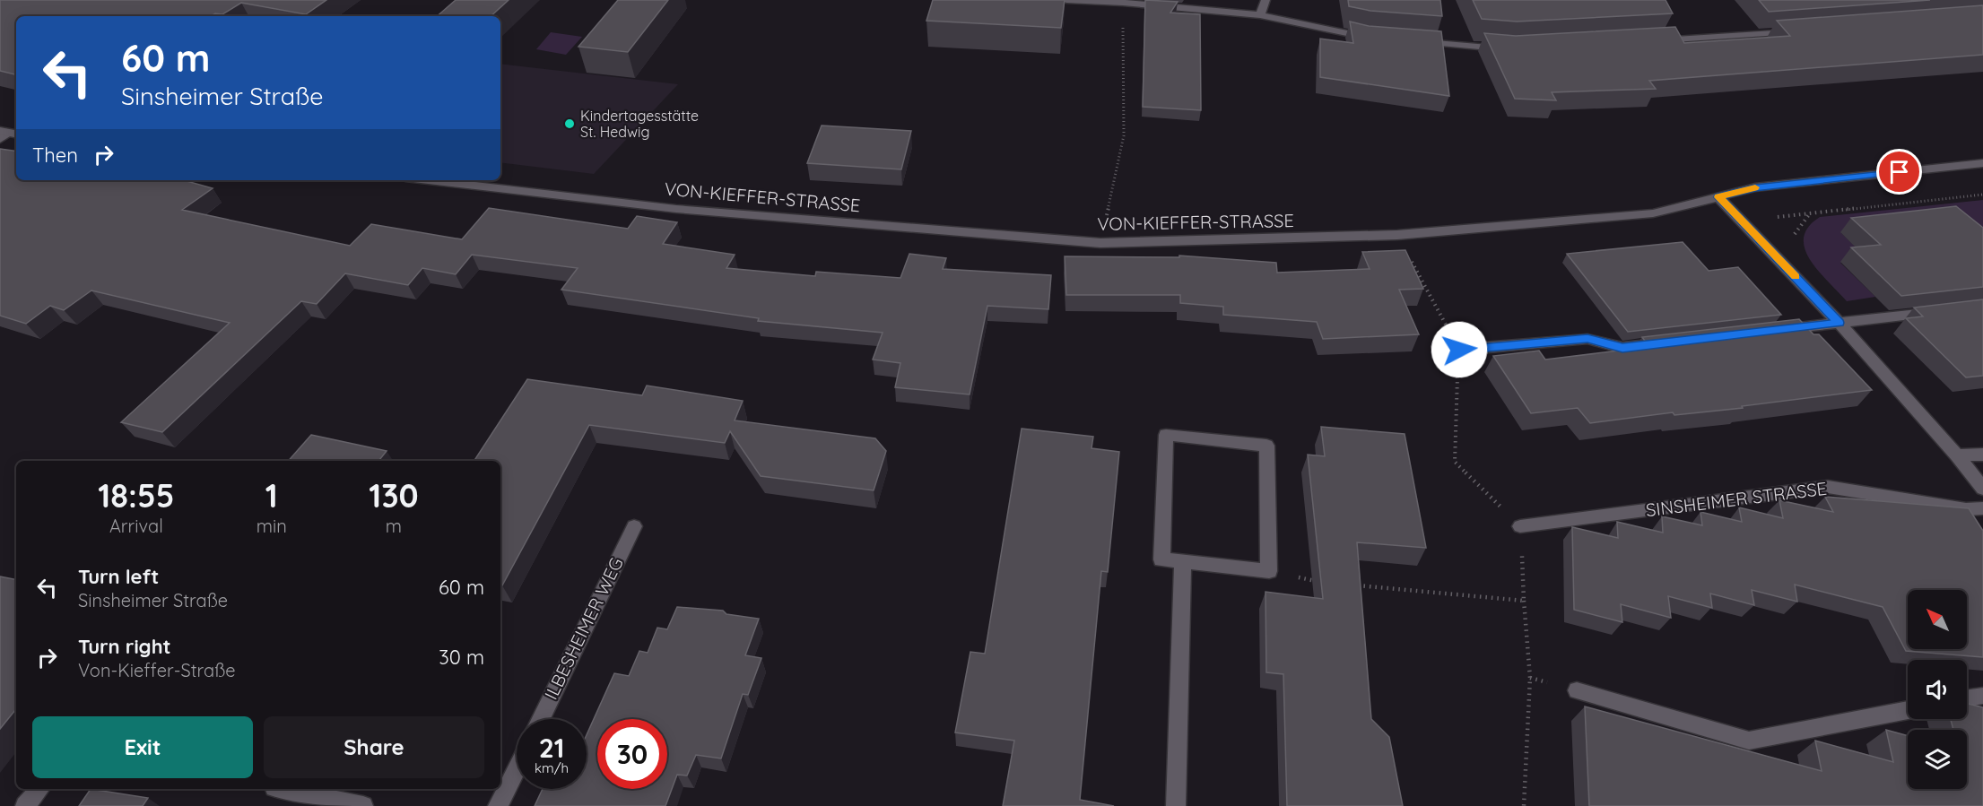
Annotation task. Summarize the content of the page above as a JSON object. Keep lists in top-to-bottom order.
{
  "streets": {
    "street": ["VON-KIEFFER-STRASSE", "SINSHEIMER STRASSE", "ILBESHEIMER WEG"]
  },
  "places": ["Kindertagesstätte St. Hedwig"],
  "north": "top left",
  "page": {
    "turn": ["60 m", "Sinsheimer Straße"],
    "then": "Then",
    "eta": [
      "18:55",
      "Arrival",
      "1",
      "min",
      "130",
      "m"
    ],
    "list": [
      {
        "name": "Turn left",
        "note": "Sinsheimer Straße",
        "value": "60 m"
      },
      {
        "name": "Turn right",
        "note": "Von-Kieffer-Straße",
        "value": "30 m"
      }
    ],
    "buttons": ["Exit", "Share"],
    "speed": "21 km/h",
    "limit": "30"
  }
}
